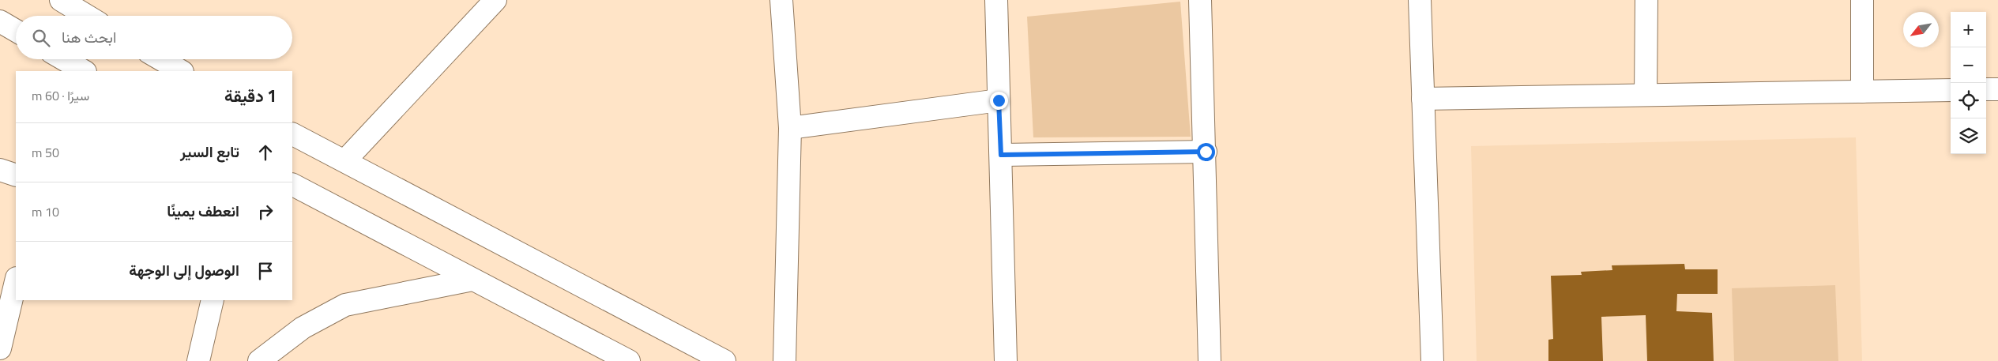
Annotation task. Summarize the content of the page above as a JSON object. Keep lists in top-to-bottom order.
{
  "north": "bottom left",
  "page": {
    "map_buttons": ["+", "−"],
    "search": "ابحث هنا",
    "heading": ["1 دقيقة", "سيرًا · 60 m"],
    "list": [
      ["تابع السير", "50 m"],
      ["انعطف يمينًا", "10 m"],
      "الوصول إلى الوجهة"
    ]
  }
}
